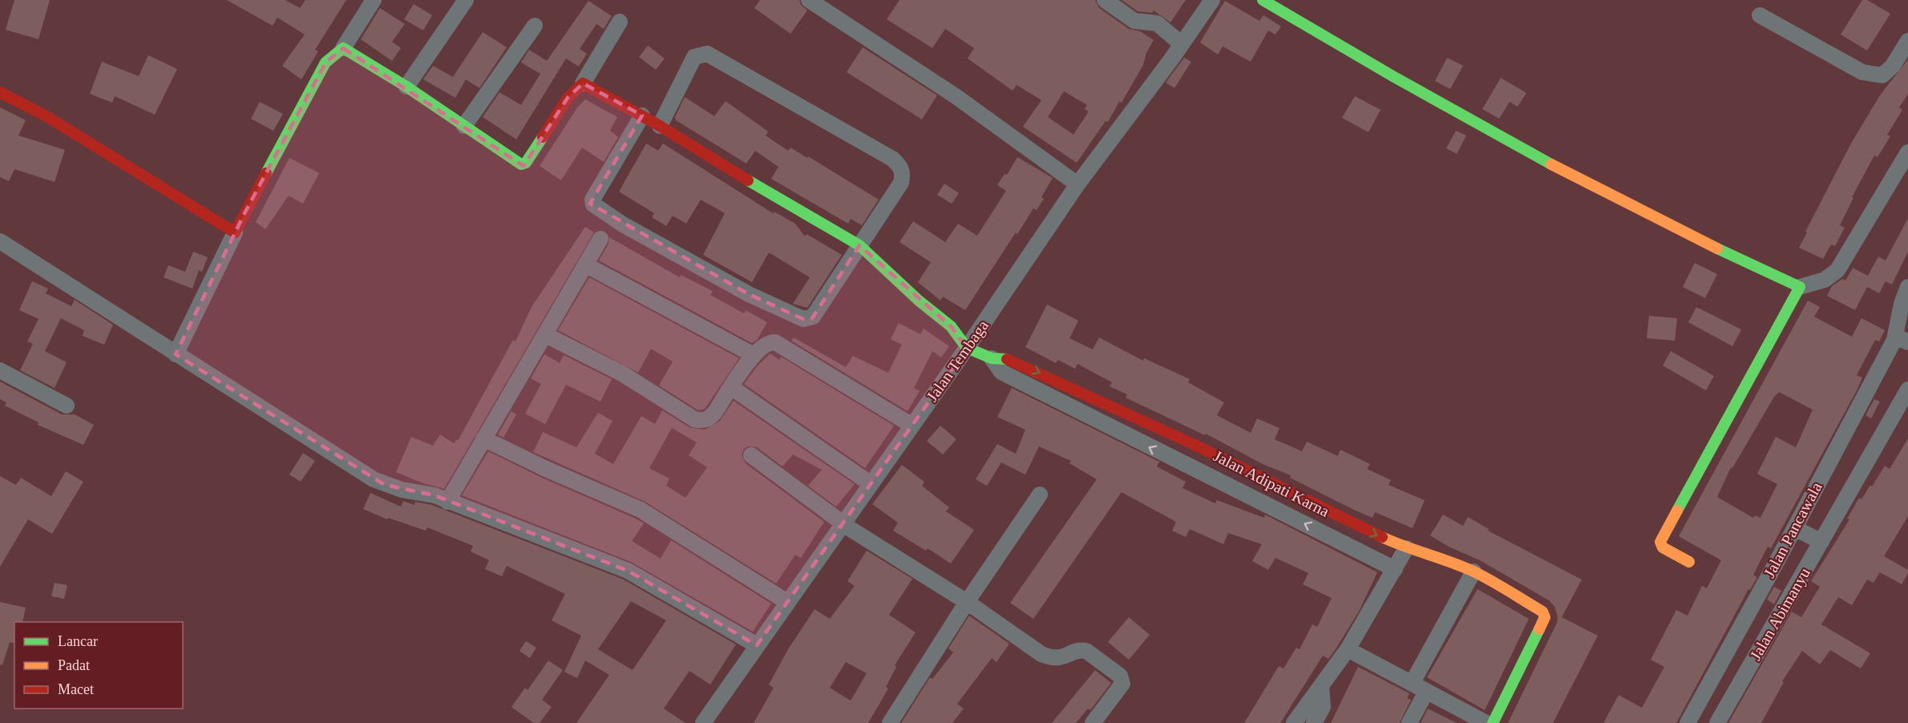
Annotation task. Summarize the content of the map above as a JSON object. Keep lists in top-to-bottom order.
{
  "streets": {
    "street": [
      "Jalan Tembaga",
      "Jalan Adipati Karna",
      "Jalan Pancawala",
      "Jalan Abimanyu"
    ]
  },
  "crossings": [
    ["Jalan Tembaga", "Jalan Adipati Karna"]
  ],
  "legend": ["Lancar", "Padat", "Macet"]
}
